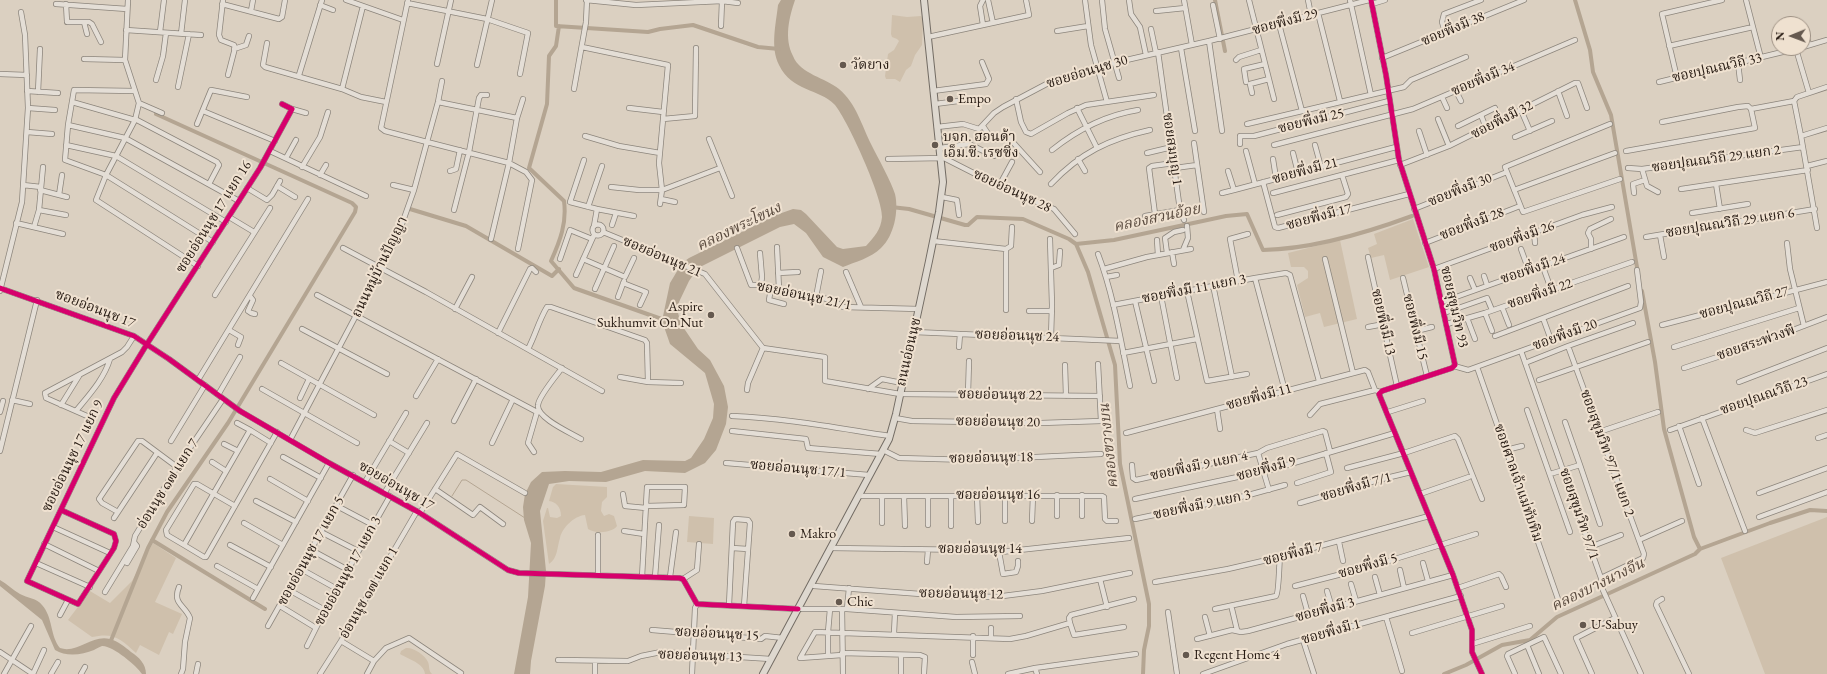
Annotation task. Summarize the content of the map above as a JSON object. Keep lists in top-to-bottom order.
{
  "streets": {
    "main road": ["ถนนอ่อนนุช"],
    "street": [
      "ซอยพึ่งมี 29",
      "ซอยพึ่งมี 38",
      "ซอยปุณณวิถี 33",
      "ซอยอ่อนนุช 30",
      "ซอยพึ่งมี 34",
      "ซอยพึ่งมี 32",
      "ซอยพึ่งมี 25",
      "ซอยสมบุญ 1",
      "ซอยปุณณวิถี 29 แยก 2",
      "ซอยพึ่งมี 21",
      "ซอยพึ่งมี 30",
      "ซอยอ่อนนุช 28",
      "ซอยอ่อนนุช 17 แยก 16",
      "ซอยพึ่งมี 17",
      "ซอยปุณณวิถี 29 แยก 6",
      "ซอยพึ่งมี 28",
      "ซอยพึ่งมี 26",
      "ซอยอ่อนนุช 21",
      "ถนนหมู่บ้านปัญญา",
      "ซอยพึ่งมี 24",
      "ซอยพึ่งมี 11 แยก 3",
      "ซอยพึ่งมี 22",
      "ซอยอ่อนนุช 21/1",
      "ซอยปุณณวิถี 27",
      "ซอยสุขุมวิท 93",
      "ซอยอ่อนนุช 17",
      "ซอยพึ่งมี 13",
      "ซอยพึ่งมี 15",
      "ซอยพึ่งมี 20",
      "ซอยอ่อนนุช 24",
      "ซอยสระพ่วงพี",
      "ซอยอ่อนนุช 22",
      "ซอยปุณณวิถี 23",
      "ซอยพึ่งมี 11",
      "ซอยอ่อนนุช 20",
      "ซอยสุขุมวิท 97/1 แยก 2",
      "ซอยอ่อนนุช 17 แยก 9",
      "ซอยอ่อนนุช 18",
      "ซอยพึ่งมี 9 แยก 4",
      "ซอยอ่อนนุช 17/1",
      "ซอยพึ่งมี 9",
      "ซอยศาลเจ้าแม่ทับทิม",
      "อ่อนนุช ๑๗ แยก 7",
      "ซอยพึ่งมี 7/1",
      "ซอยอ่อนนุช 16",
      "ซอยพึ่งมี 9 แยก 3",
      "ซอยสุขุมวิท 97/1",
      "ซอยอ่อนนุช 14",
      "ซอยอ่อนนุช 17 แยก 5",
      "ซอยพึ่งมี 7",
      "ซอยพึ่งมี 5",
      "ซอยอ่อนนุช 17 แยก 3",
      "อ่อนนุช ๑๗ แยก 1",
      "ซอยอ่อนนุช 12",
      "ซอยพึ่งมี 3",
      "ซอยพึ่งมี 1",
      "ซอยอ่อนนุช 15",
      "ซอยอ่อนนุช 13"
    ]
  },
  "crossings": [
    ["ซอยพึ่งมี 29", "ซอยอ่อนนุช 30"],
    ["ซอยพึ่งมี 29", "ซอยสุขุมวิท 93"],
    ["ซอยพึ่งมี 38", "ซอยสุขุมวิท 93"],
    ["ซอยอ่อนนุช 30", "ซอยสมบุญ 1"],
    ["ซอยพึ่งมี 34", "ซอยสุขุมวิท 93"],
    ["ซอยพึ่งมี 32", "ซอยสุขุมวิท 93"],
    ["ซอยพึ่งมี 25", "ซอยสุขุมวิท 93"],
    ["ซอยพึ่งมี 21", "ซอยพึ่งมี 17"],
    ["ซอยพึ่งมี 21", "ซอยสุขุมวิท 93"],
    ["ซอยพึ่งมี 30", "ซอยสุขุมวิท 93"],
    ["ซอยอ่อนนุช 28", "ถนนอ่อนนุช"],
    ["ซอยอ่อนนุช 17 แยก 16", "ซอยอ่อนนุช 17"],
    ["ซอยอ่อนนุช 17 แยก 16", "ซอยอ่อนนุช 17 แยก 9"],
    ["ซอยพึ่งมี 17", "ซอยสุขุมวิท 93"],
    ["ซอยพึ่งมี 28", "ซอยสุขุมวิท 93"],
    ["ซอยพึ่งมี 26", "ซอยสุขุมวิท 93"],
    ["ถนนหมู่บ้านปัญญา", "ซอยอ่อนนุช 17"],
    ["ซอยพึ่งมี 24", "ซอยสุขุมวิท 93"],
    ["ซอยพึ่งมี 11 แยก 3", "ซอยพึ่งมี 11"],
    ["ซอยพึ่งมี 22", "ซอยสุขุมวิท 93"],
    ["ซอยอ่อนนุช 21/1", "ถนนอ่อนนุช"],
    ["ซอยสุขุมวิท 93", "ซอยพึ่งมี 13"],
    ["ซอยสุขุมวิท 93", "ซอยพึ่งมี 15"],
    ["ซอยสุขุมวิท 93", "ซอยพึ่งมี 20"],
    ["ซอยสุขุมวิท 93", "ซอยพึ่งมี 11"],
    ["ซอยอ่อนนุช 17", "ซอยอ่อนนุช 17 แยก 9"],
    ["ซอยอ่อนนุช 17", "อ่อนนุช ๑๗ แยก 7"],
    ["ซอยอ่อนนุช 17", "ซอยอ่อนนุช 17 แยก 5"],
    ["ซอยอ่อนนุช 17", "ซอยอ่อนนุช 17 แยก 3"],
    ["ซอยอ่อนนุช 17", "อ่อนนุช ๑๗ แยก 1"],
    ["ซอยพึ่งมี 20", "ซอยศาลเจ้าแม่ทับทิม"],
    ["ซอยพึ่งมี 20", "ซอยสุขุมวิท 97/1"],
    ["ซอยอ่อนนุช 24", "ถนนอ่อนนุช"],
    ["ถนนอ่อนนุช", "ซอยอ่อนนุช 22"],
    ["ถนนอ่อนนุช", "ซอยอ่อนนุช 20"],
    ["ถนนอ่อนนุช", "ซอยอ่อนนุช 18"],
    ["ถนนอ่อนนุช", "ซอยอ่อนนุช 17/1"],
    ["ถนนอ่อนนุช", "ซอยอ่อนนุช 16"],
    ["ถนนอ่อนนุช", "ซอยอ่อนนุช 14"],
    ["ถนนอ่อนนุช", "ซอยอ่อนนุช 12"],
    ["ถนนอ่อนนุช", "ซอยอ่อนนุช 15"],
    ["ถนนอ่อนนุช", "ซอยอ่อนนุช 13"],
    ["ซอยอ่อนนุช 22", "ซอยอ่อนนุช 20"],
    ["ซอยสุขุมวิท 97/1 แยก 2", "ซอยสุขุมวิท 97/1"],
    ["ซอยพึ่งมี 9 แยก 4", "ซอยพึ่งมี 9"],
    ["ซอยพึ่งมี 9 แยก 4", "ซอยพึ่งมี 9 แยก 3"],
    ["ซอยพึ่งมี 9", "ซอยพึ่งมี 9 แยก 3"]
  ],
  "water": [
    "คลองสวนอ้อย",
    "คลองพระโขนง",
    "คลองขวางบน",
    "คลองบางนางจีน"
  ],
  "places": [
    "วัดยาง",
    "Empo",
    "บจก. ฮอนด้า เอ็ม.ซี. เรซซิ่ง",
    "Aspire Sukhumvit On Nut",
    "Makro",
    "Chic",
    "U-Sabuy",
    "Regent Home 4"
  ],
  "north": "left"
}
